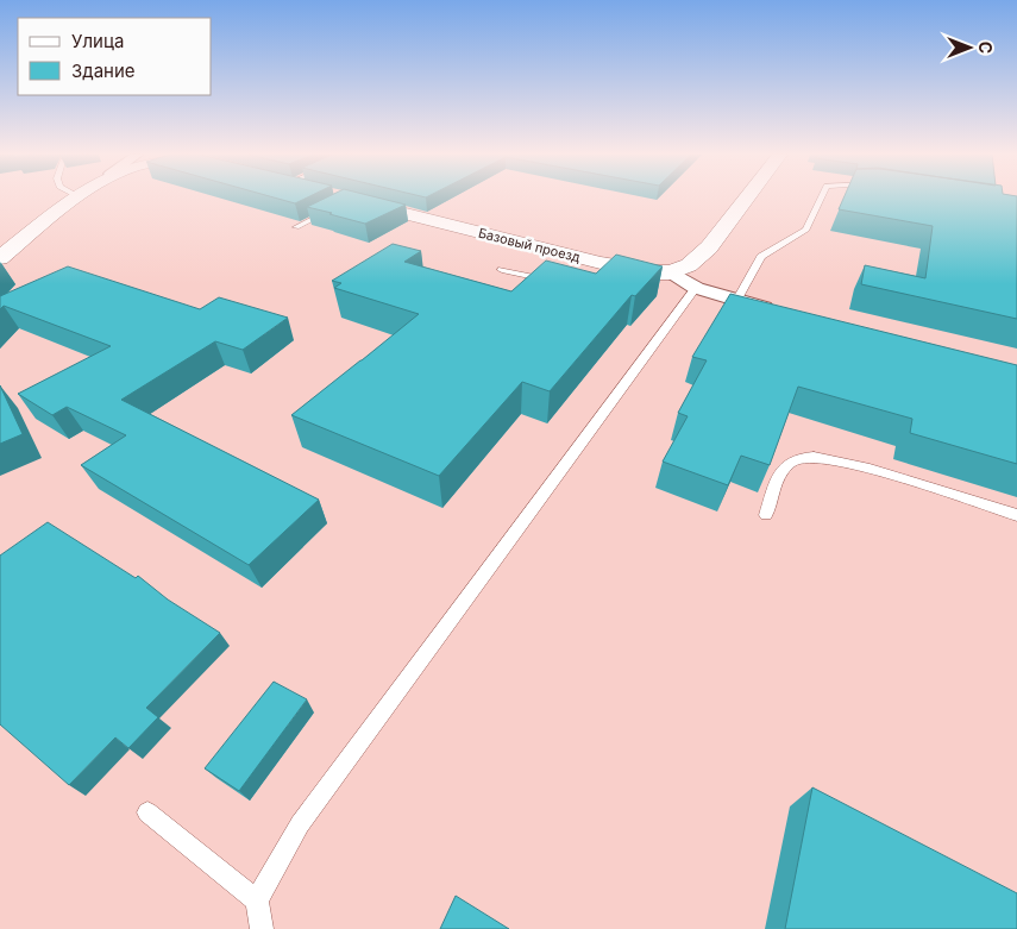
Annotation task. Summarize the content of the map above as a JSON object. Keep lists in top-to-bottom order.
{
  "streets": {
    "street": ["Базовый проезд"]
  },
  "legend": ["Улица", "Здание"],
  "north": "right"
}
